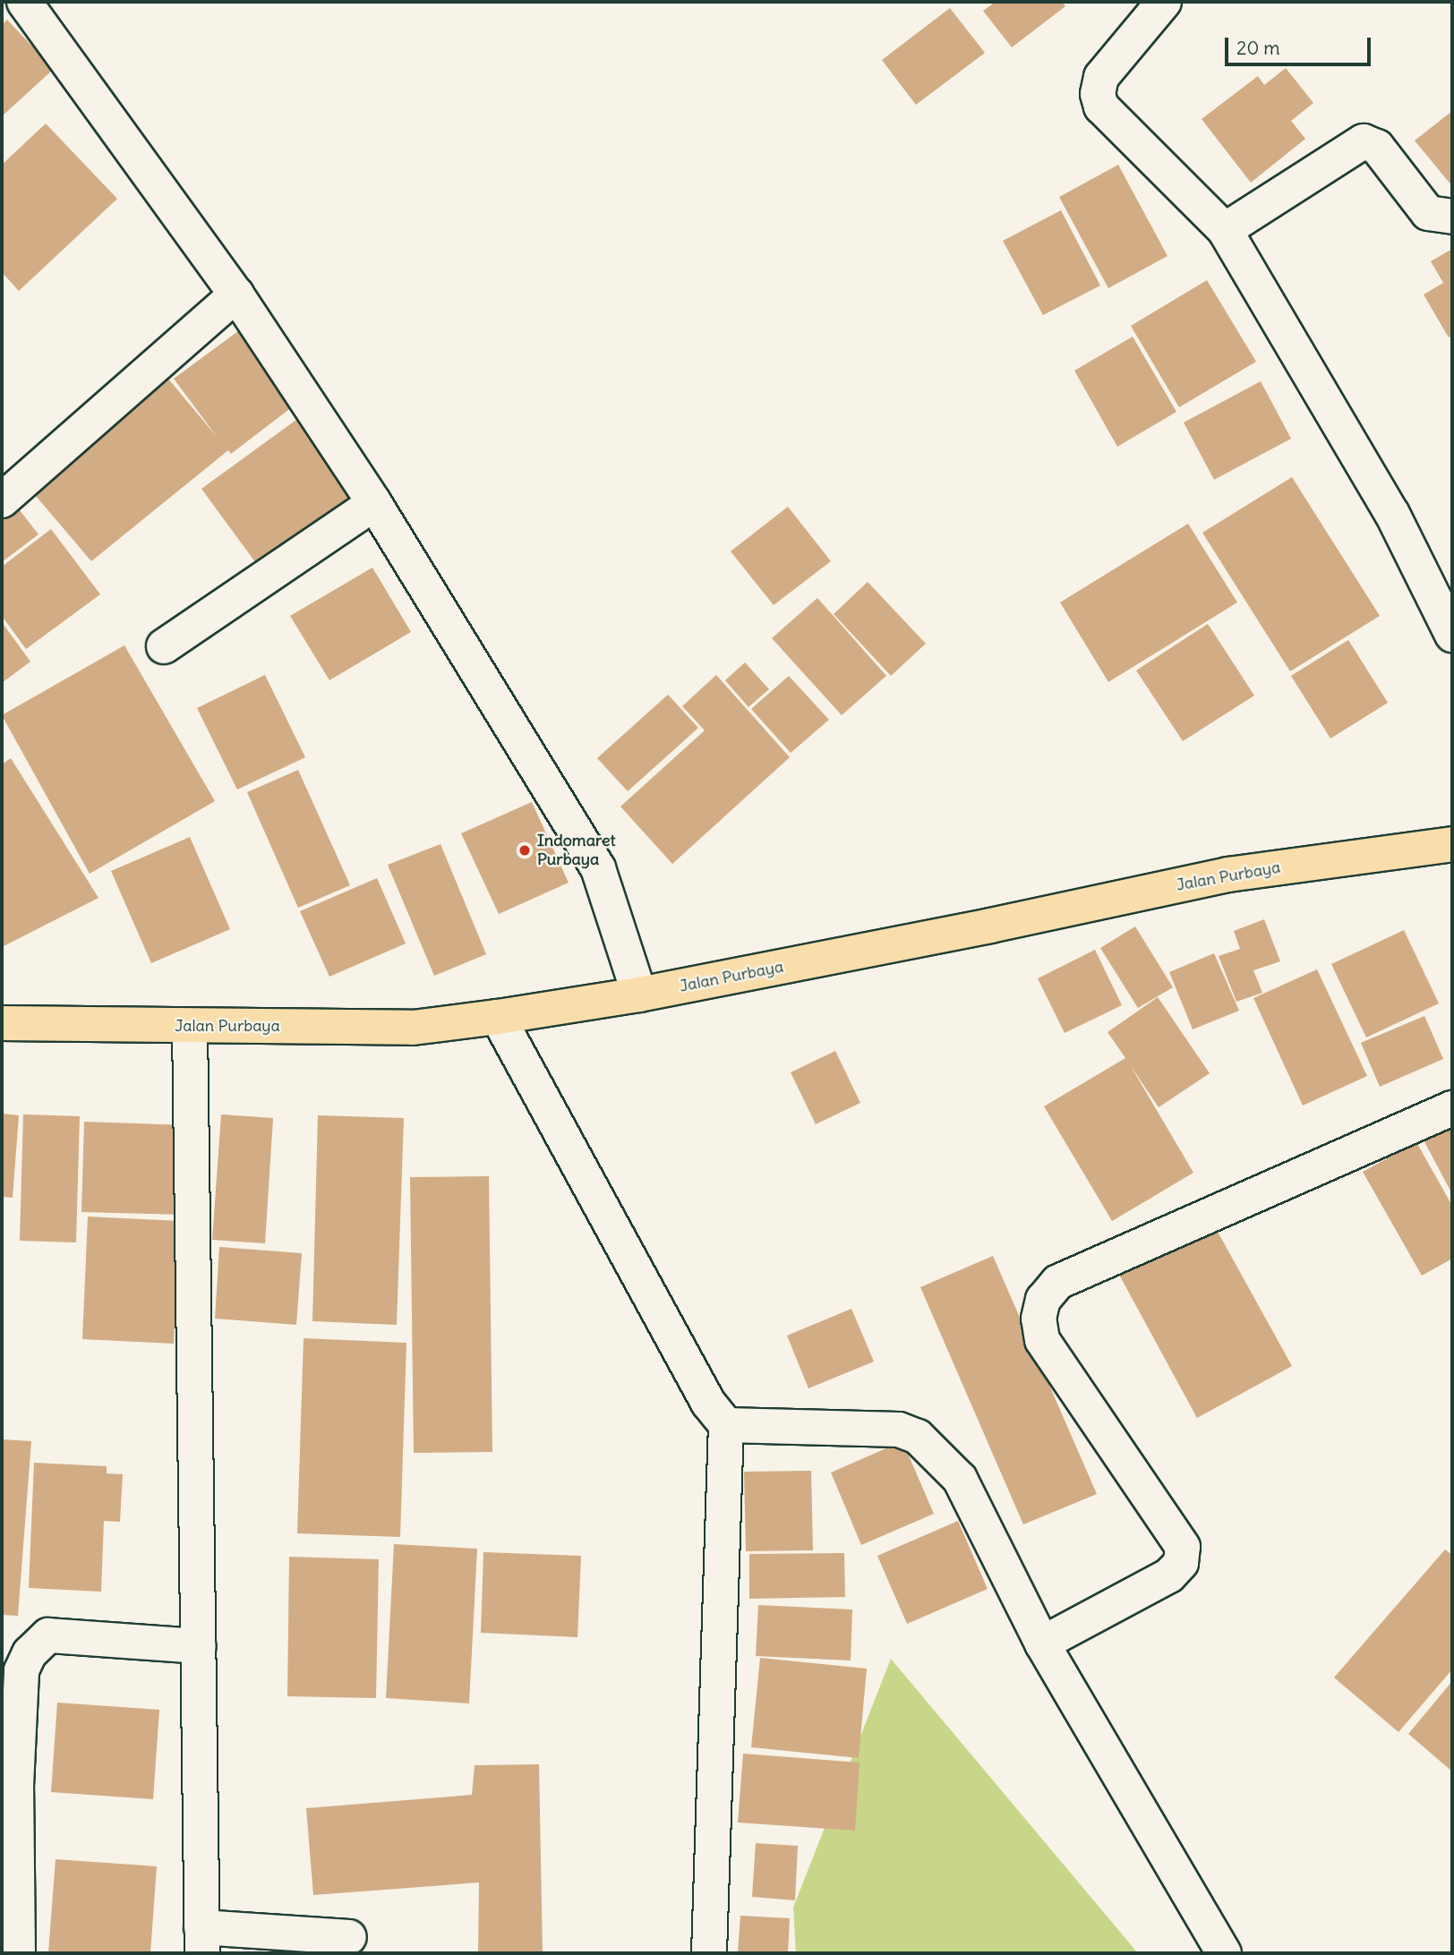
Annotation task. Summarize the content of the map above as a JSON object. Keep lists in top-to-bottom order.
{
  "streets": {
    "main road": ["Jalan Purbaya"]
  },
  "places": ["Indomaret Purbaya"],
  "scale_bar": "20 m"
}
